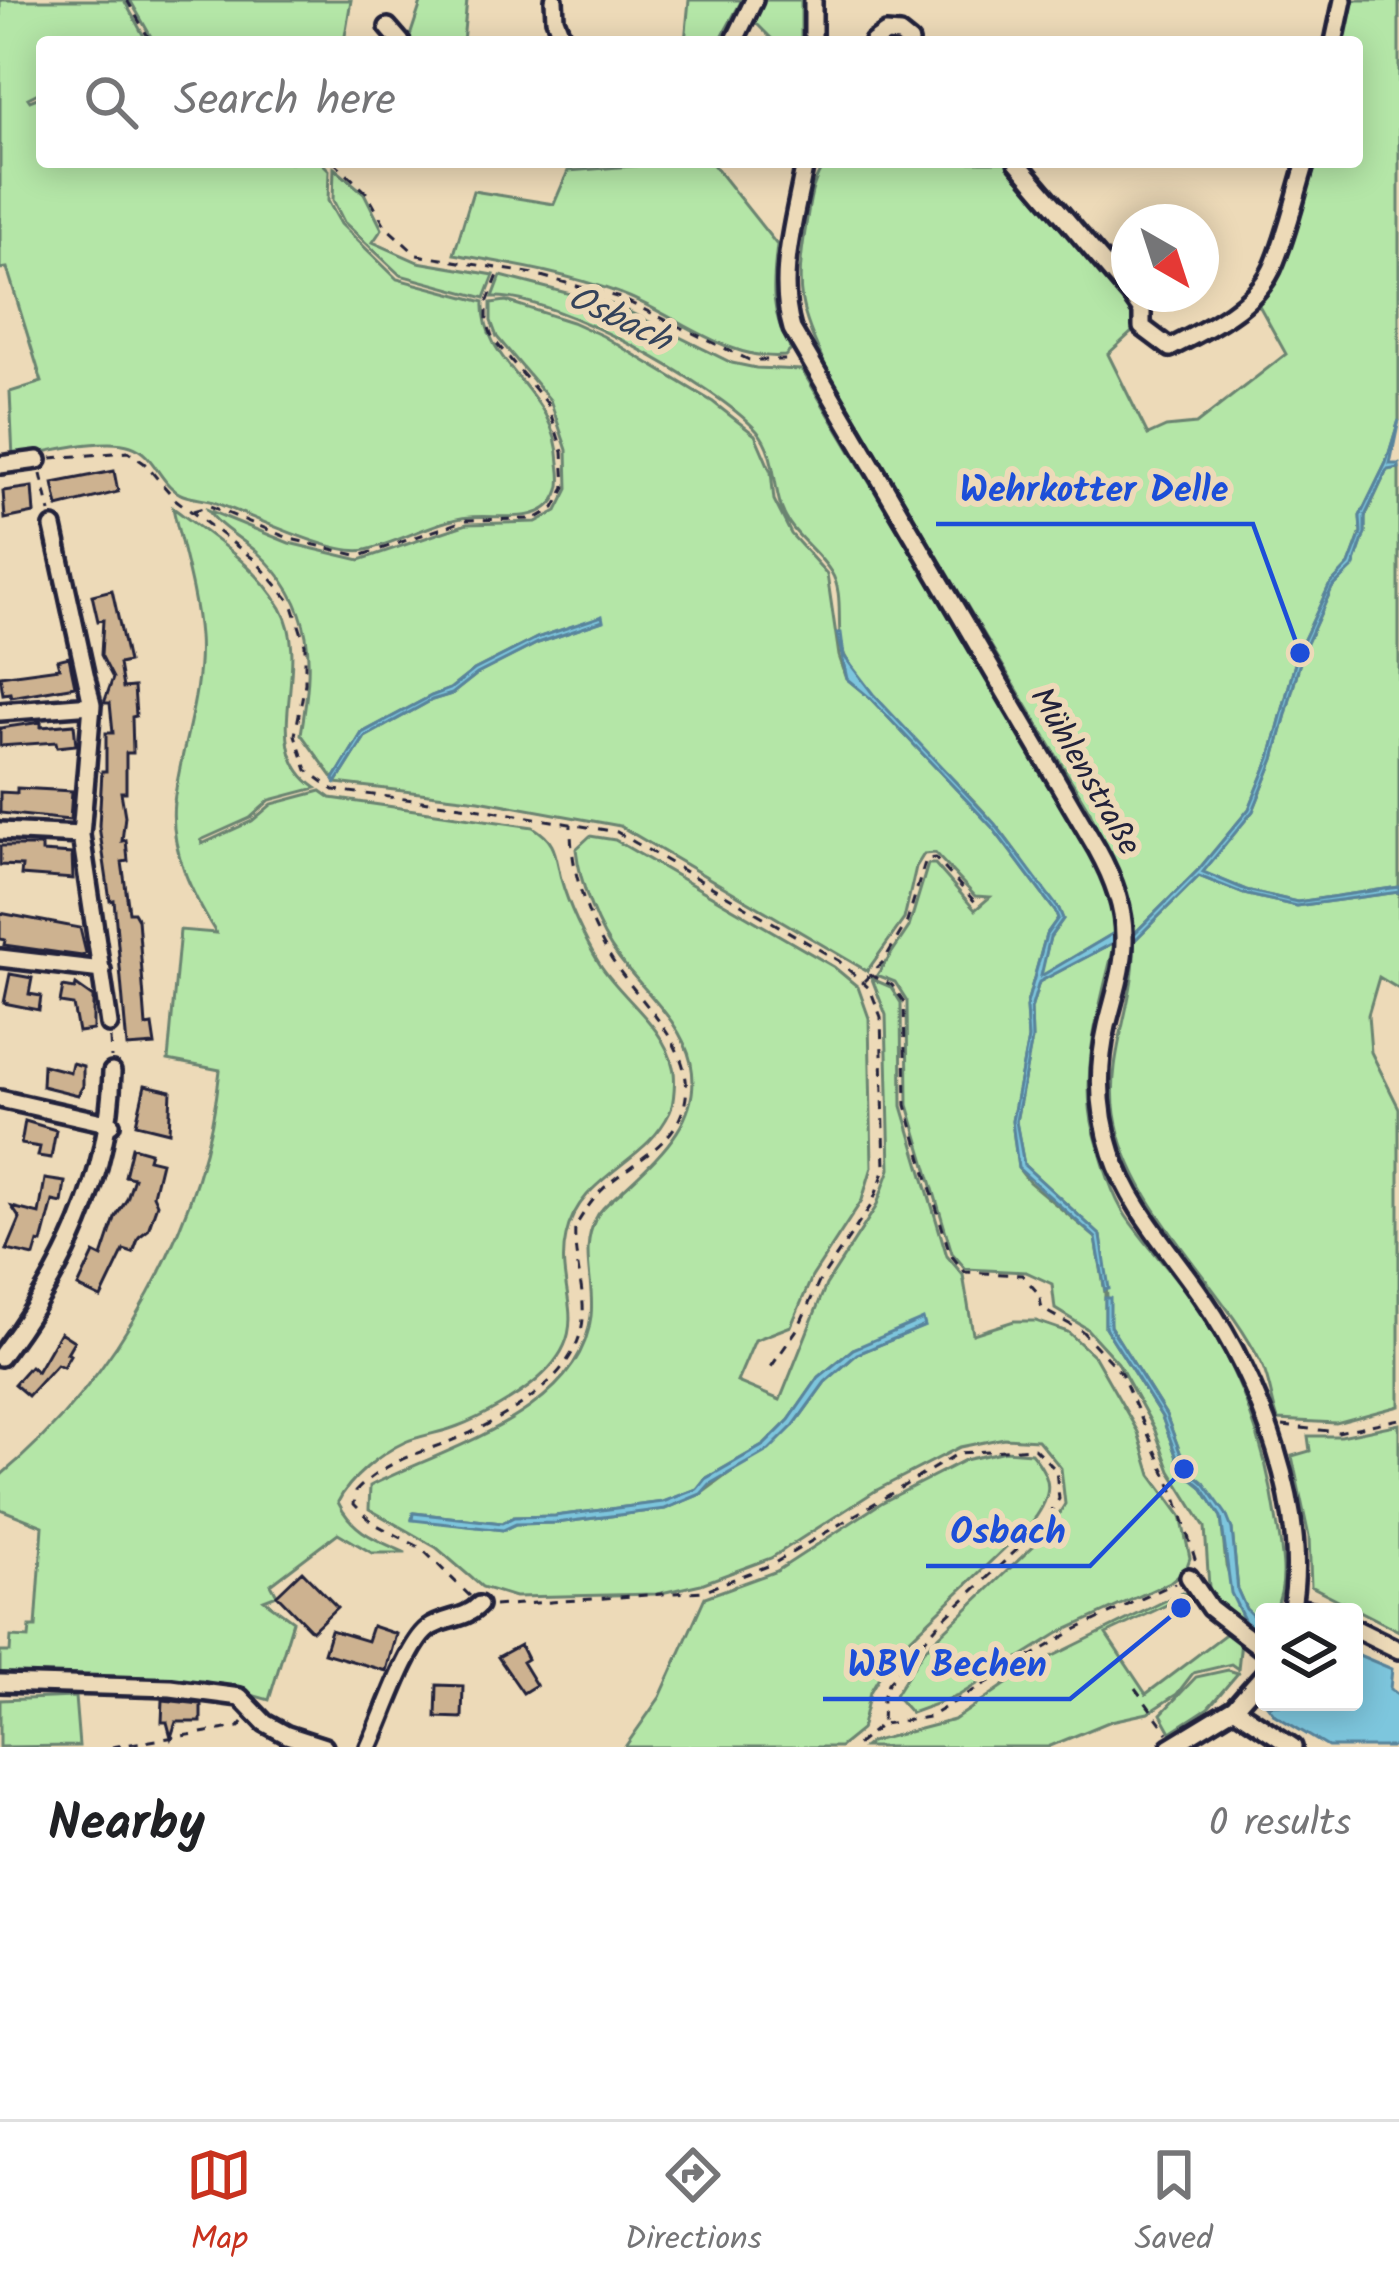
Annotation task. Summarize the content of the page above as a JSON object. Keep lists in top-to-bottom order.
{
  "streets": {
    "street": ["Mühlenstraße"]
  },
  "water": ["Osbach"],
  "places": ["Wehrkotter Delle", "Osbach", "WBV Bechen"],
  "north": "bottom right",
  "page": {
    "search": "Search here",
    "heading": ["Nearby", "0 results"],
    "nav": ["Map", "Directions", "Saved"]
  }
}
